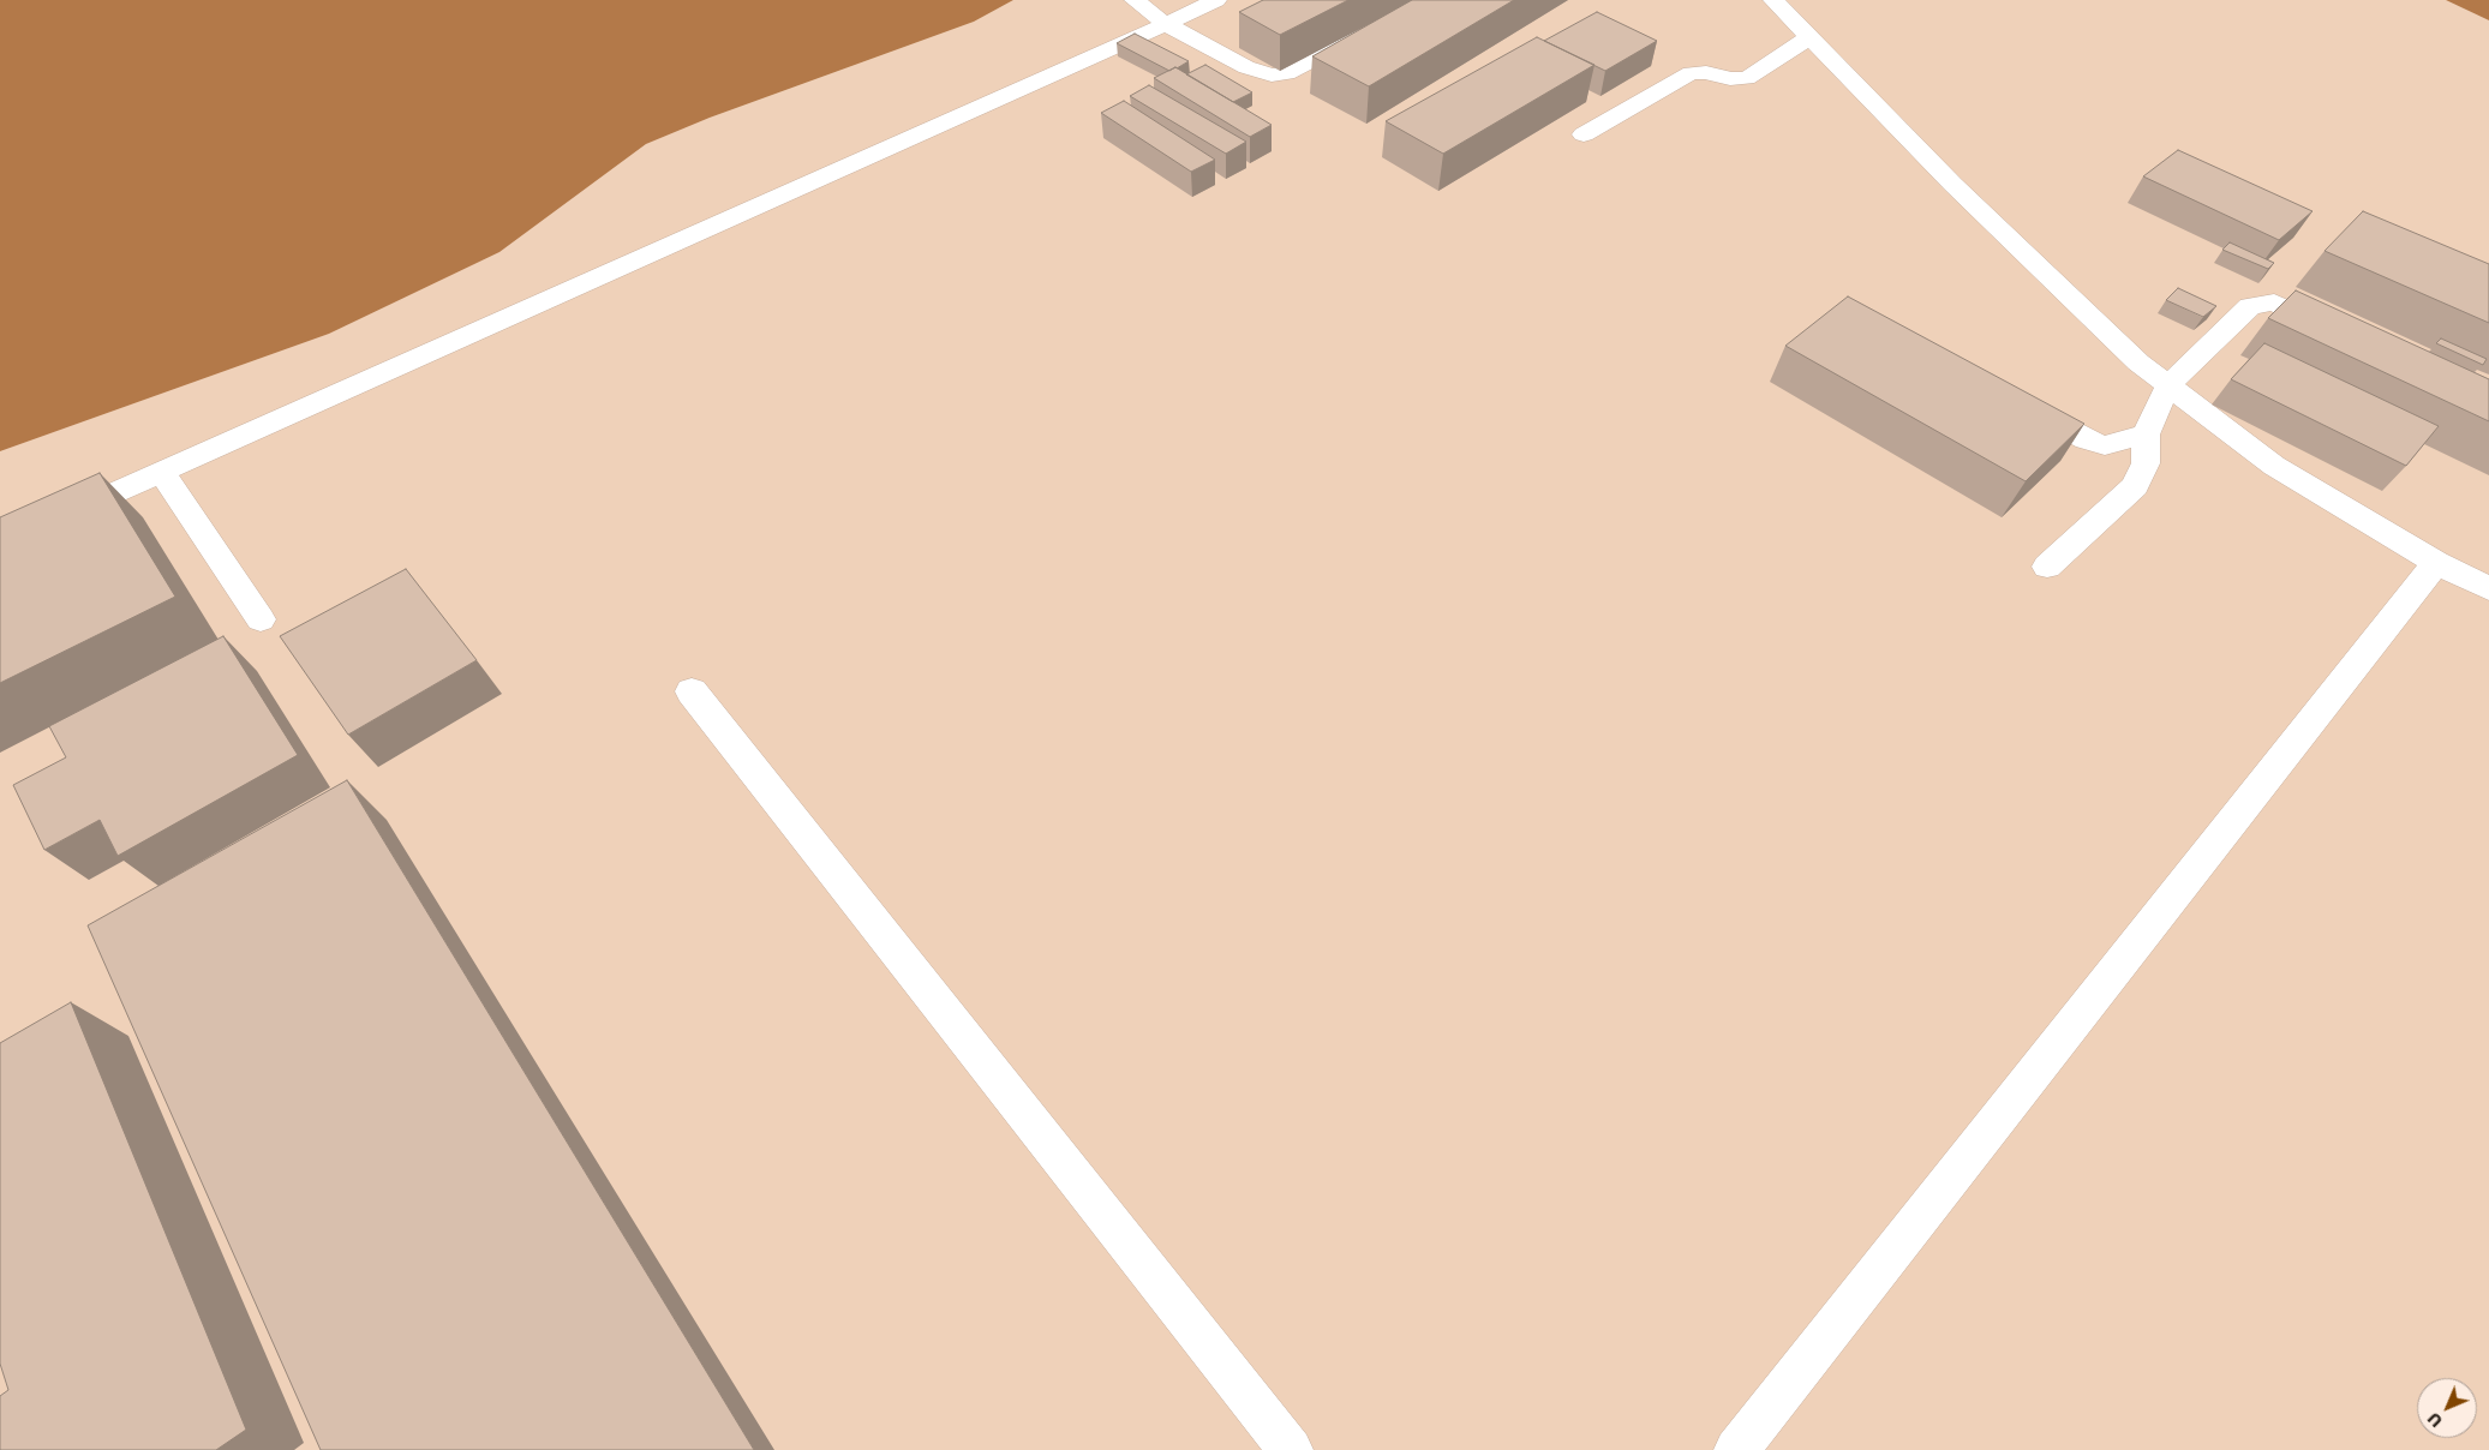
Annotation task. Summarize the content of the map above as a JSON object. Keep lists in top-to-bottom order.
{
  "north": "bottom left"
}
